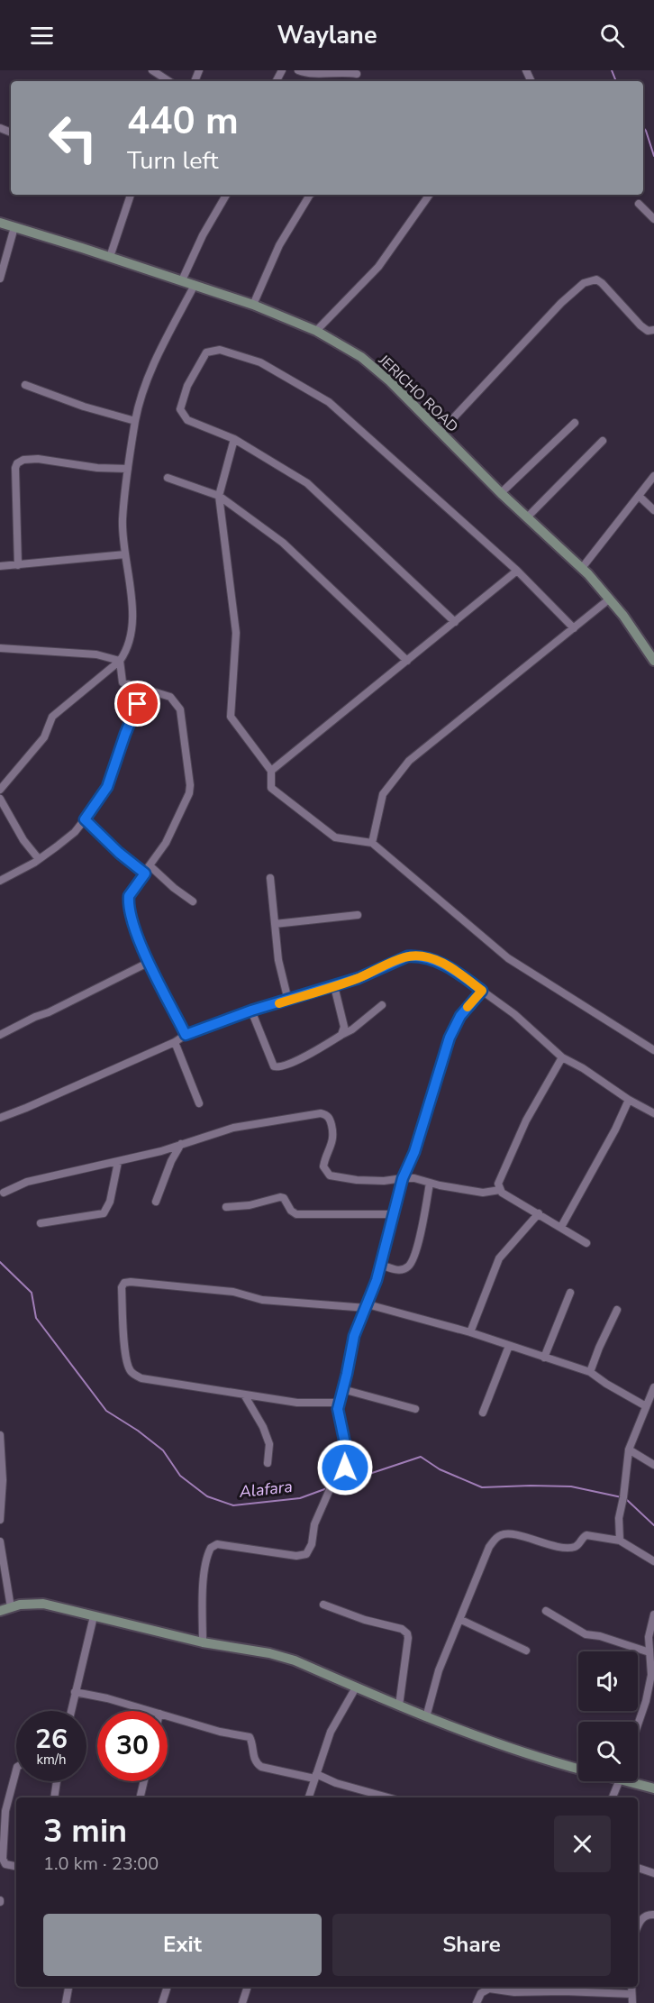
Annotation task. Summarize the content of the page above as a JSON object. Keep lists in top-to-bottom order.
{
  "streets": {
    "street": ["JERICHO ROAD"]
  },
  "water": ["Alafara"],
  "page": {
    "header": "Waylane",
    "turn": ["440 m", "Turn left"],
    "speed": "26 km/h",
    "limit": "30",
    "heading": ["3 min", "1.0 km · 23:00"],
    "buttons": ["Exit", "Share"]
  }
}
